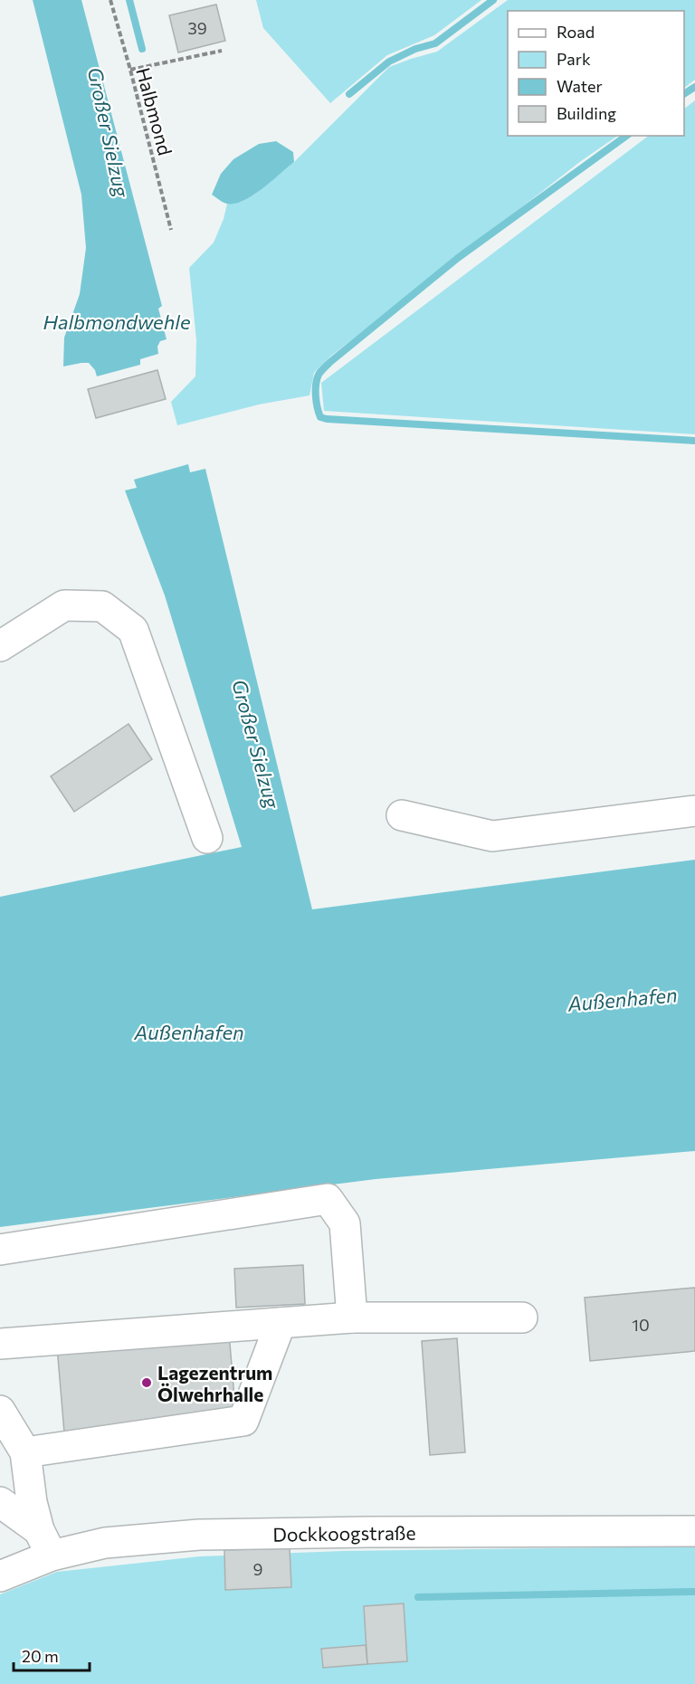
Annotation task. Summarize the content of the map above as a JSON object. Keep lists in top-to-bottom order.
{
  "streets": {
    "street": ["Dockkoogstraße"],
    "path": ["Halbmond"]
  },
  "water": ["Großer Sielzug", "Halbmondwehle", "Außenhafen"],
  "places": ["Lagezentrum Ölwehrhalle"],
  "house_numbers": ["39", "10", "9"],
  "legend": [
    "Road",
    "Park",
    "Water",
    "Building"
  ],
  "scale_bar": "20 m"
}
